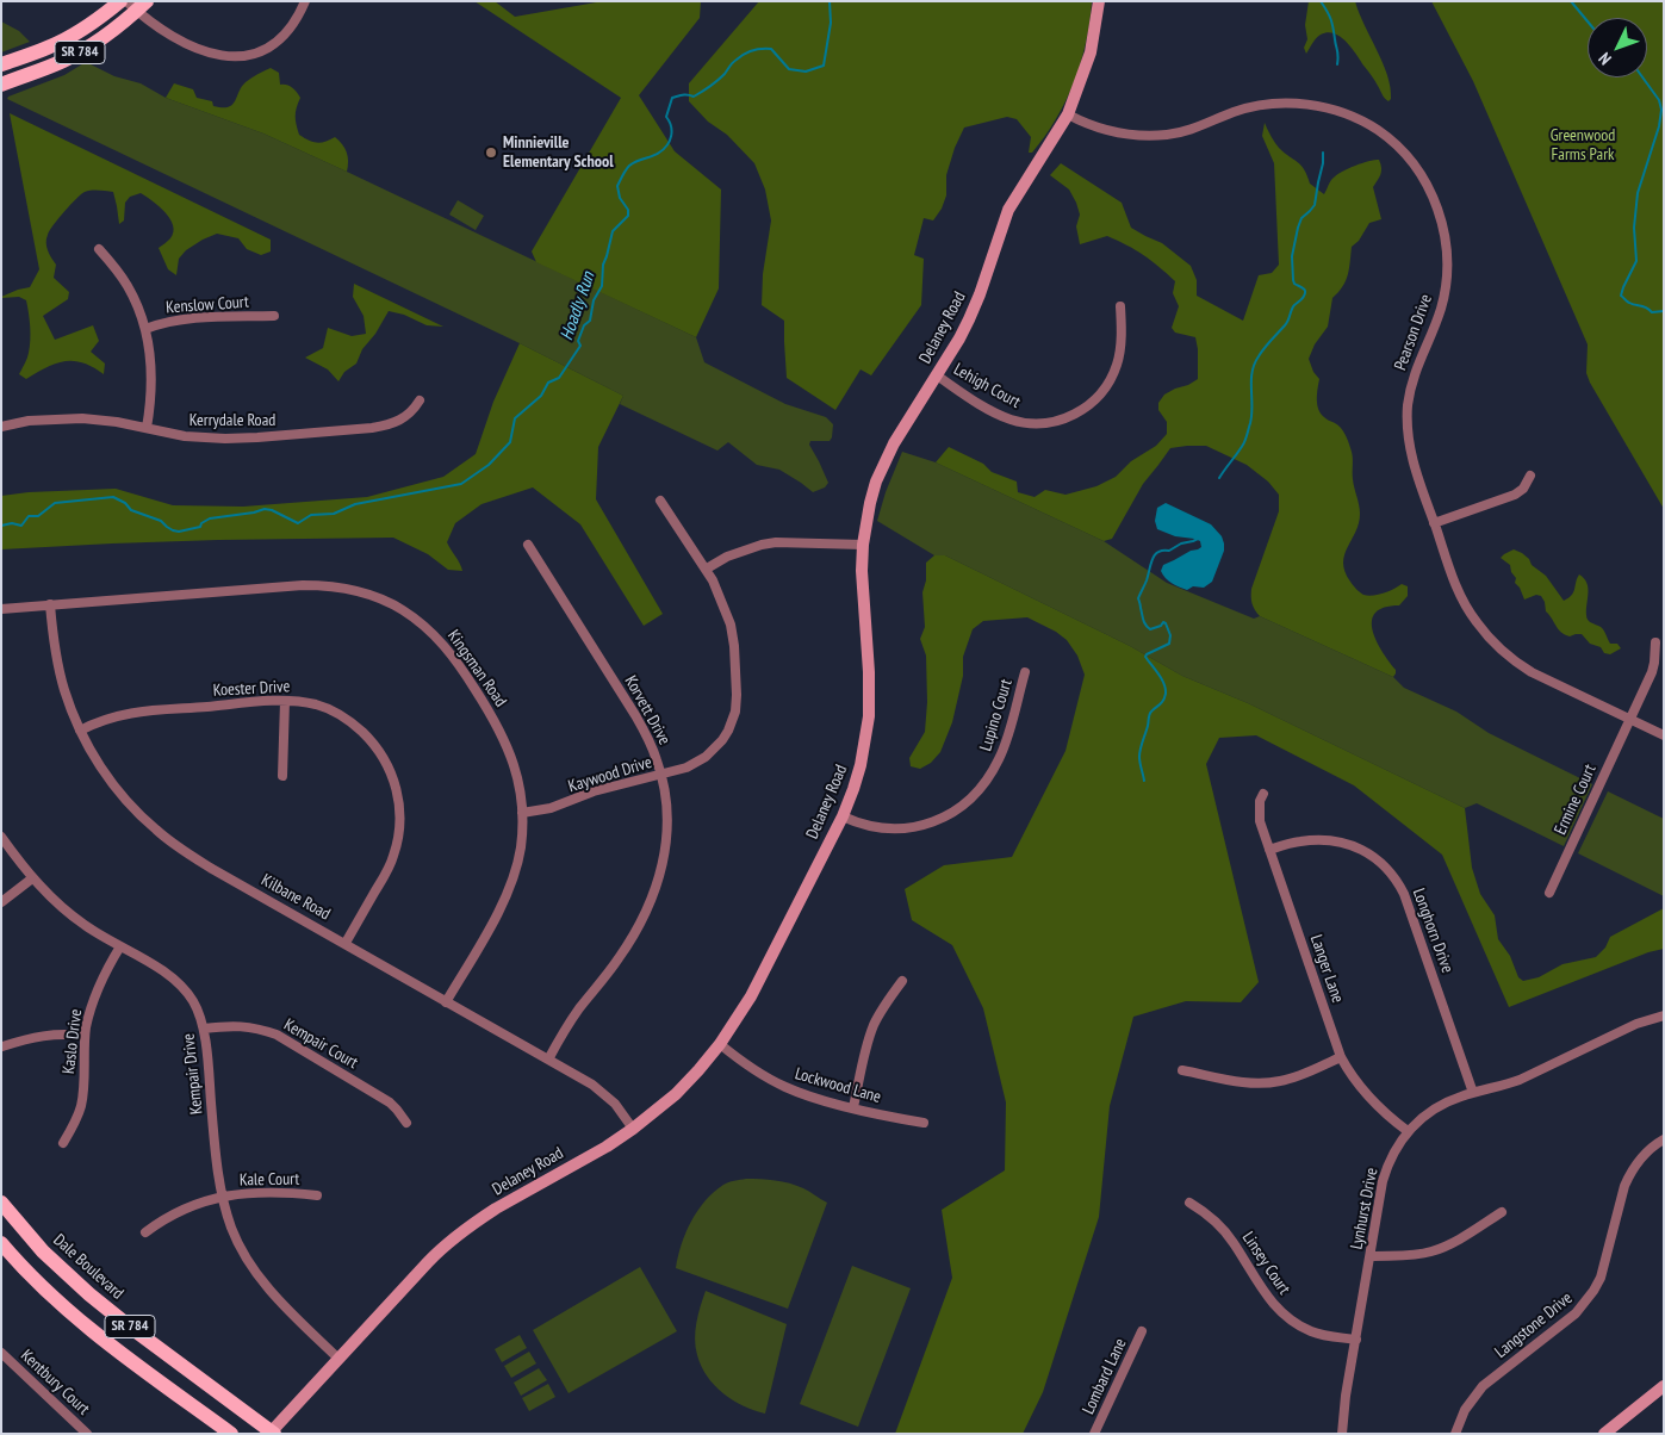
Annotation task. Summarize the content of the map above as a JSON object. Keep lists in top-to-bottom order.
{
  "streets": {
    "main road": ["SR 784", "Dale Boulevard"],
    "street": [
      "Kenslow Court",
      "Delaney Road",
      "Pearson Drive",
      "Lehigh Court",
      "Kerrydale Road",
      "Kingsman Road",
      "Koester Drive",
      "Korvett Drive",
      "Lupino Court",
      "Kaywood Drive",
      "Ermine Court",
      "Kilbane Road",
      "Longhorn Drive",
      "Langer Lane",
      "Kaslo Drive",
      "Kempair Court",
      "Kempair Drive",
      "Lockwood Lane",
      "Kale Court",
      "Lynhurst Drive",
      "Linsey Court",
      "Langstone Drive",
      "Lombard Lane",
      "Kentbury Court"
    ]
  },
  "crossings": [
    ["Delaney Road", "Pearson Drive"],
    ["Delaney Road", "Lehigh Court"],
    ["Delaney Road", "Lupino Court"],
    ["Delaney Road", "Kilbane Road"],
    ["Delaney Road", "Kempair Drive"],
    ["Delaney Road", "Lockwood Lane"],
    ["Delaney Road", "Dale Boulevard"],
    ["Pearson Drive", "Ermine Court"],
    ["Kingsman Road", "Kaywood Drive"],
    ["Kingsman Road", "Kilbane Road"],
    ["Koester Drive", "Kilbane Road"],
    ["Korvett Drive", "Kaywood Drive"],
    ["Korvett Drive", "Kilbane Road"],
    ["Longhorn Drive", "Langer Lane"],
    ["Longhorn Drive", "Lynhurst Drive"],
    ["Langer Lane", "Lynhurst Drive"],
    ["Kaslo Drive", "Kempair Drive"],
    ["Kempair Court", "Kempair Drive"],
    ["Kempair Drive", "Kale Court"],
    ["Lynhurst Drive", "Linsey Court"]
  ],
  "water": ["Hoadly Run"],
  "parks": ["Greenwood Farms Park"],
  "places": ["Minnieville Elementary School"],
  "north": "bottom left"
}
